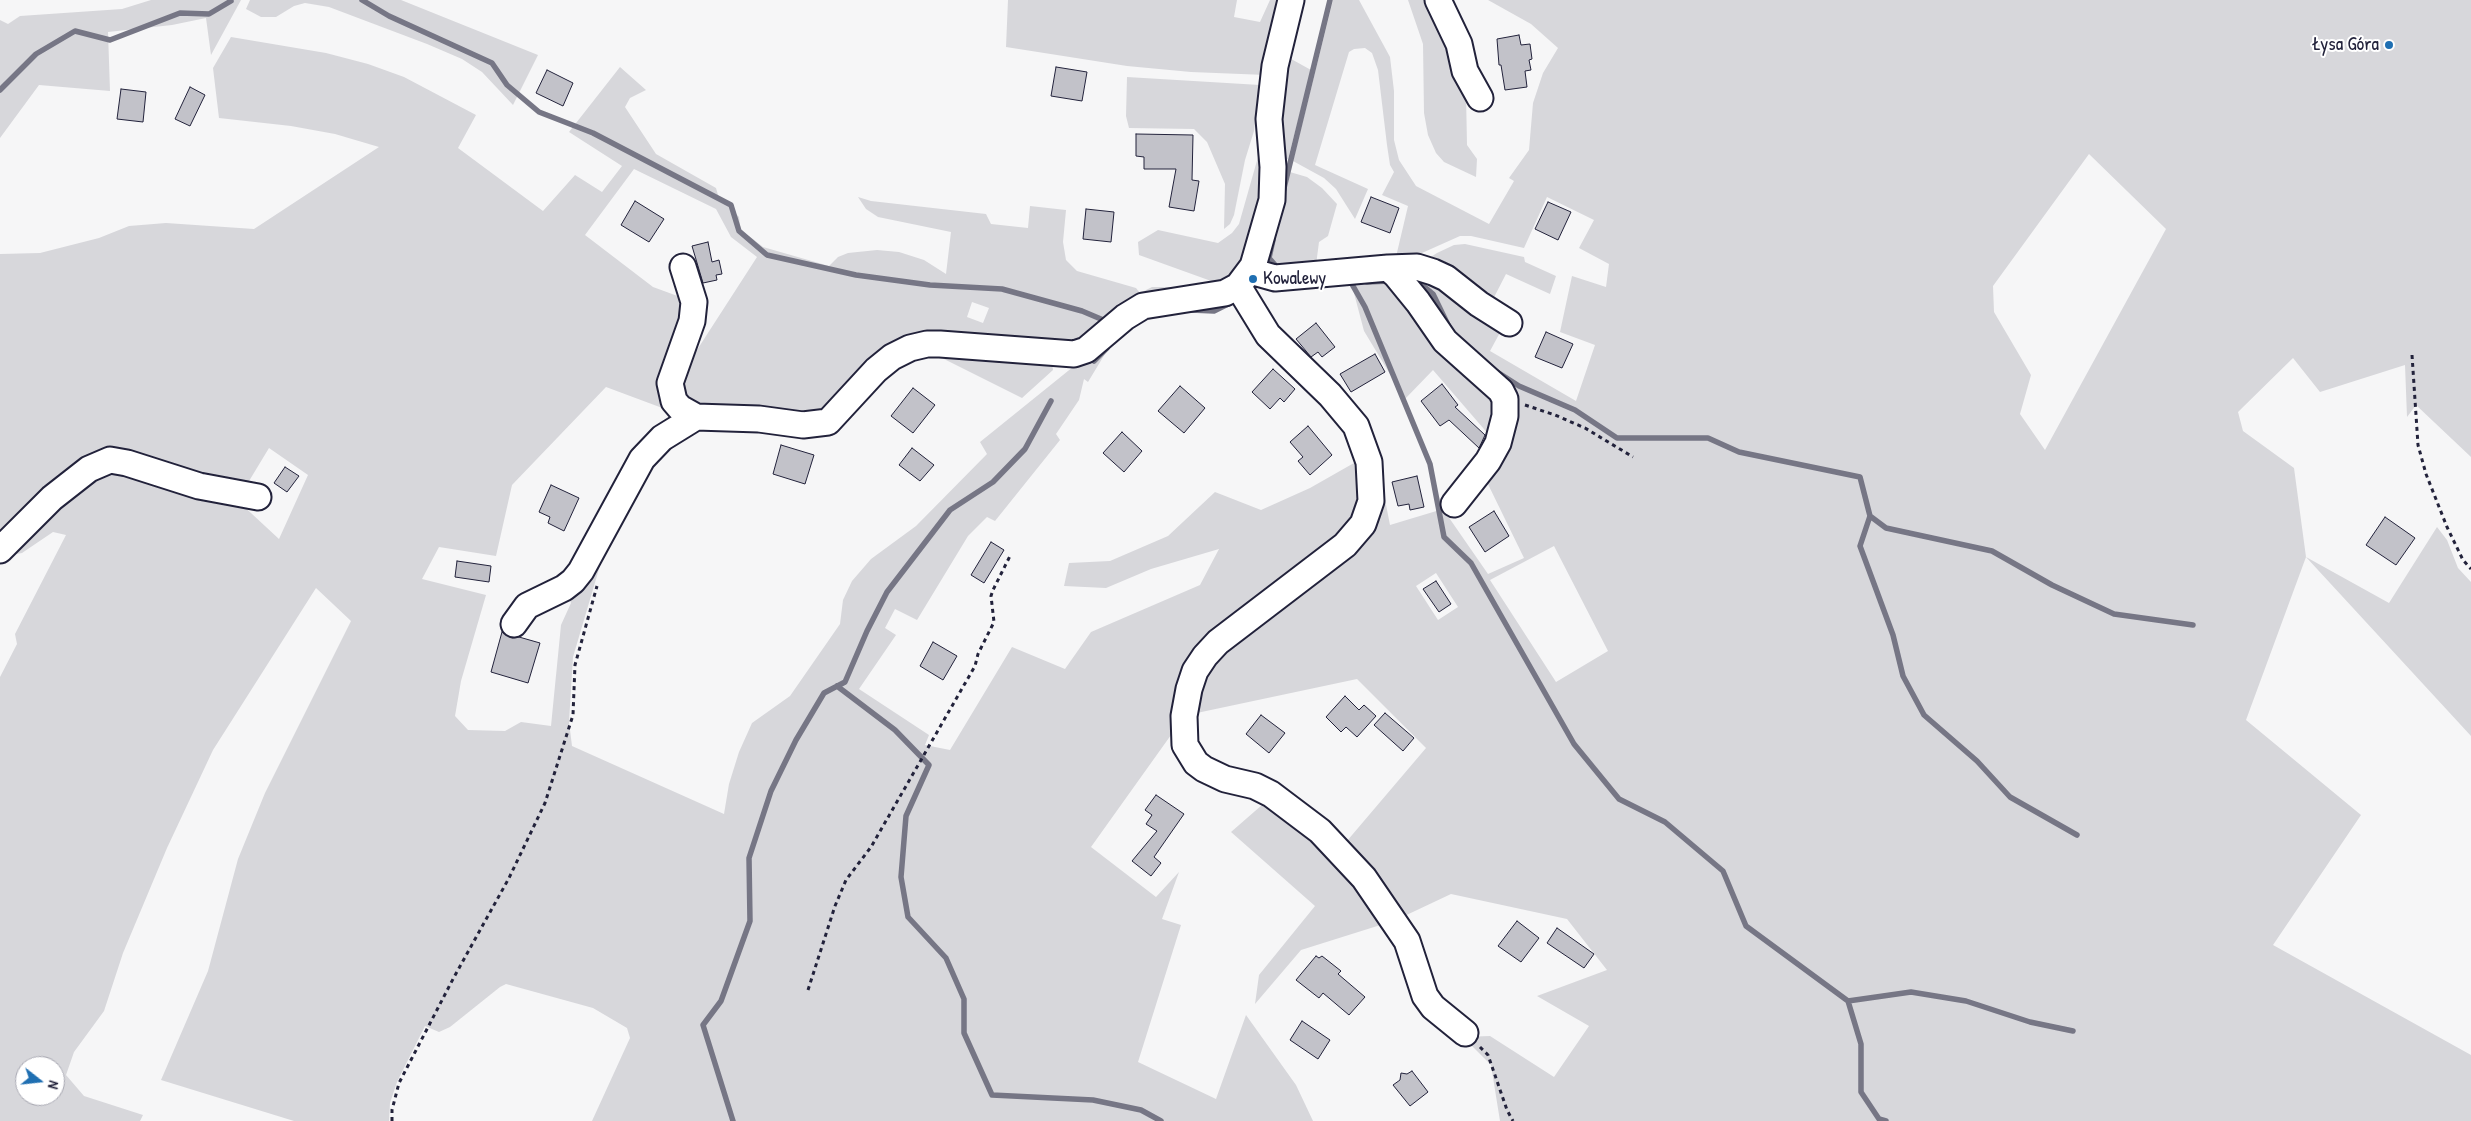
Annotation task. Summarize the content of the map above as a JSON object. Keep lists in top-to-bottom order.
{
  "places": ["Łysa Góra", "Kowalewy"],
  "north": "right"
}
